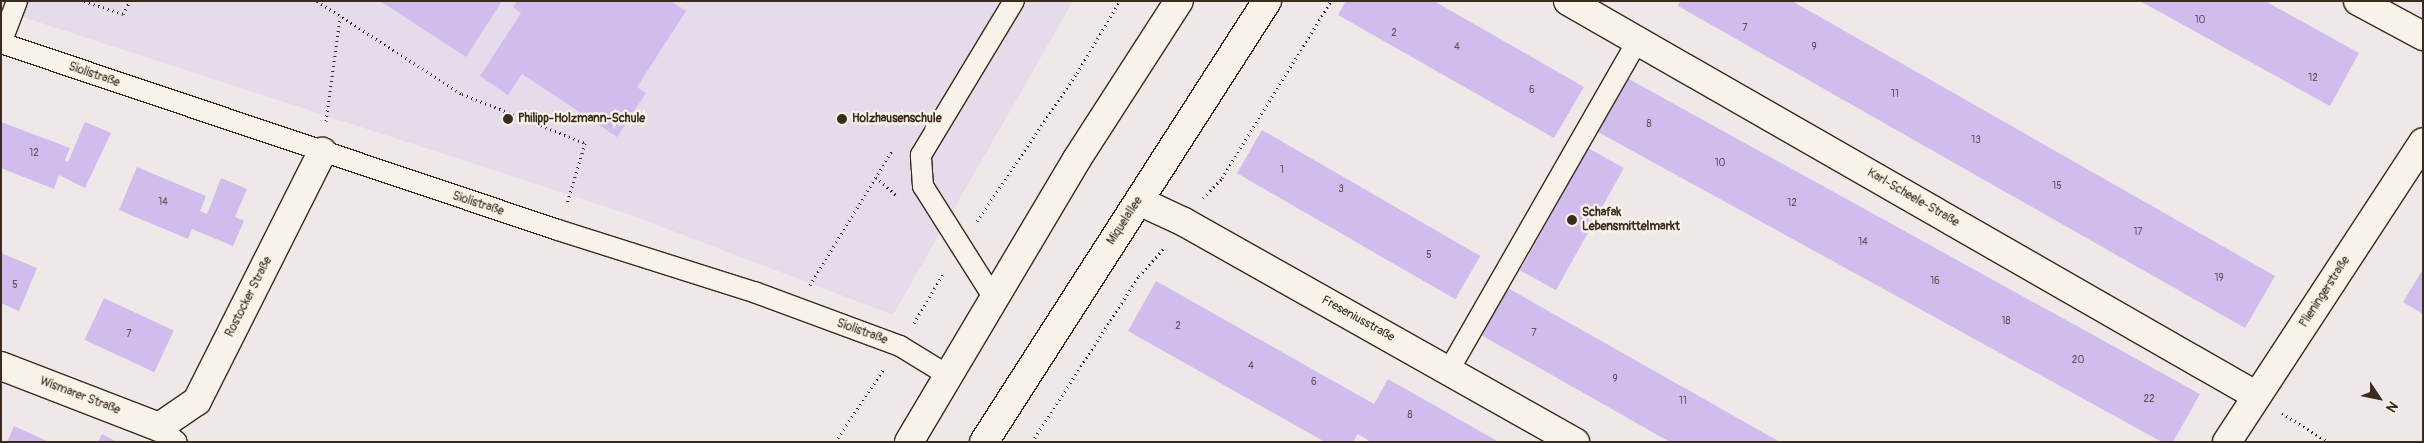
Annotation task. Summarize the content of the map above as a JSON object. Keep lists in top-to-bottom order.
{
  "streets": {
    "street": [
      "Karl-Scheele-Straße",
      "Miquelallee",
      "Plieningerstraße",
      "Rostocker Straße",
      "Freseniusstraße",
      "Wismarer Straße"
    ],
    "lane": ["Siolistraße"]
  },
  "crossings": [
    ["Siolistraße", "Rostocker Straße"],
    ["Karl-Scheele-Straße", "Plieningerstraße"],
    ["Miquelallee", "Freseniusstraße"],
    ["Rostocker Straße", "Wismarer Straße"]
  ],
  "places": ["Philipp-Holzmann-Schule", "Holzhausenschule", "Schafak Lebensmittelmarkt"],
  "house_numbers": [
    "10",
    "7",
    "2",
    "4",
    "9",
    "12",
    "6",
    "11",
    "8",
    "13",
    "12",
    "10",
    "1",
    "15",
    "3",
    "14",
    "12",
    "17",
    "14",
    "5",
    "19",
    "16",
    "5",
    "18",
    "2",
    "7",
    "7",
    "20",
    "4",
    "9",
    "6",
    "22",
    "11",
    "8"
  ],
  "north": "bottom right"
}
